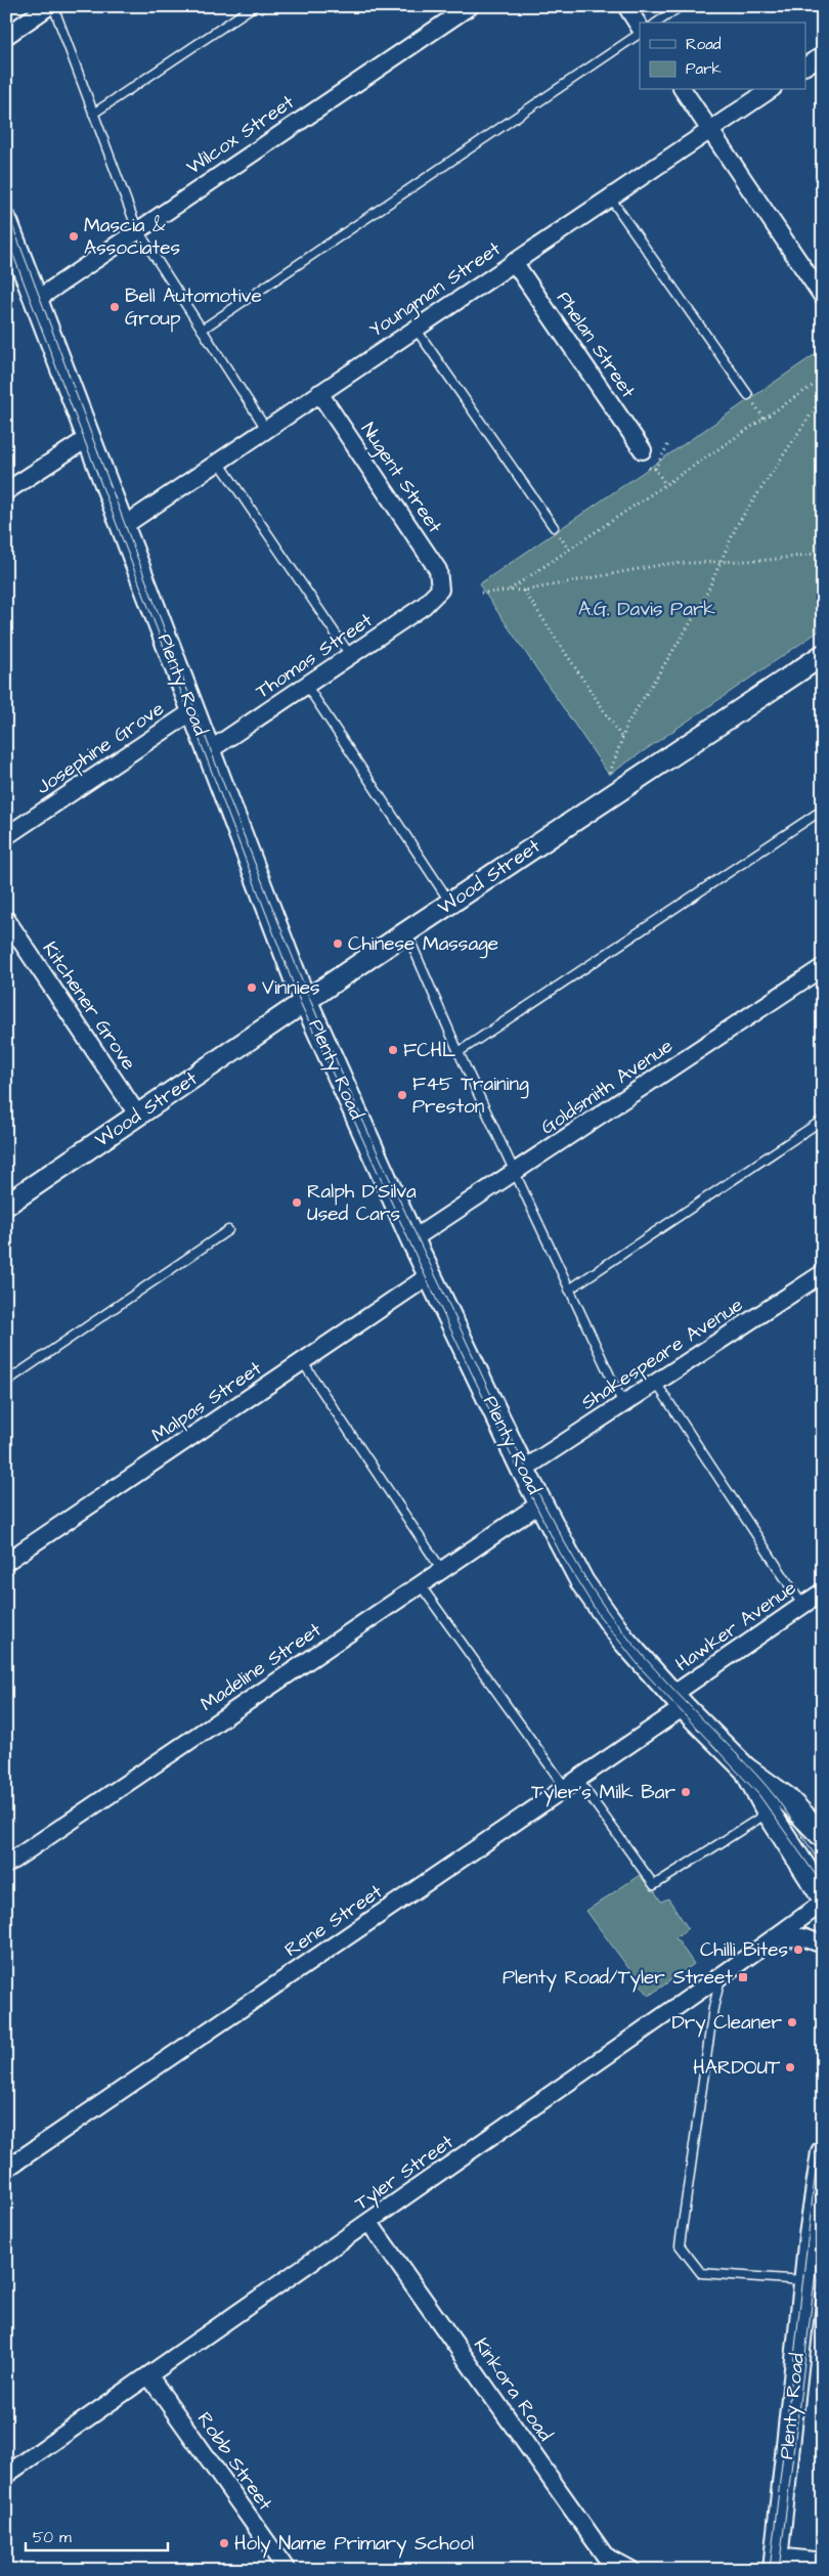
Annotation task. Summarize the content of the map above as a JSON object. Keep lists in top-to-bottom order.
{
  "streets": {
    "main road": ["Plenty Road"],
    "street": [
      "Wilcox Street",
      "Youngman Street",
      "Phelan Street",
      "Nugent Street",
      "Thomas Street",
      "Josephine Grove",
      "Wood Street",
      "Kitchener Grove",
      "Goldsmith Avenue",
      "Shakespeare Avenue",
      "Malpas Street",
      "Hawker Avenue",
      "Madeline Street",
      "Rene Street",
      "Tyler Street",
      "Kinkora Road",
      "Robb Street"
    ]
  },
  "crossings": [
    ["Wilcox Street", "Plenty Road"],
    ["Youngman Street", "Phelan Street"],
    ["Youngman Street", "Nugent Street"],
    ["Youngman Street", "Plenty Road"],
    ["Nugent Street", "Thomas Street"],
    ["Thomas Street", "Plenty Road"],
    ["Plenty Road", "Josephine Grove"],
    ["Plenty Road", "Wood Street"],
    ["Plenty Road", "Goldsmith Avenue"],
    ["Plenty Road", "Shakespeare Avenue"],
    ["Plenty Road", "Malpas Street"],
    ["Plenty Road", "Hawker Avenue"],
    ["Plenty Road", "Madeline Street"],
    ["Plenty Road", "Rene Street"],
    ["Wood Street", "Kitchener Grove"],
    ["Hawker Avenue", "Rene Street"],
    ["Tyler Street", "Kinkora Road"],
    ["Tyler Street", "Robb Street"]
  ],
  "parks": ["A.G. Davis Park"],
  "places": {
    "other": [
      "Mascia & Associates",
      "Bell Automotive Group",
      "Chinese Massage",
      "Vinnies",
      "FCHL",
      "F45 Training Preston",
      "Ralph D'Silva Used Cars",
      "Tyler's Milk Bar",
      "Chilli Bites",
      "Dry Cleaner",
      "HARDOUT",
      "Holy Name Primary School"
    ],
    "transit": ["Plenty Road/Tyler Street"]
  },
  "legend": ["Road", "Park"],
  "scale_bar": "50 m"
}
